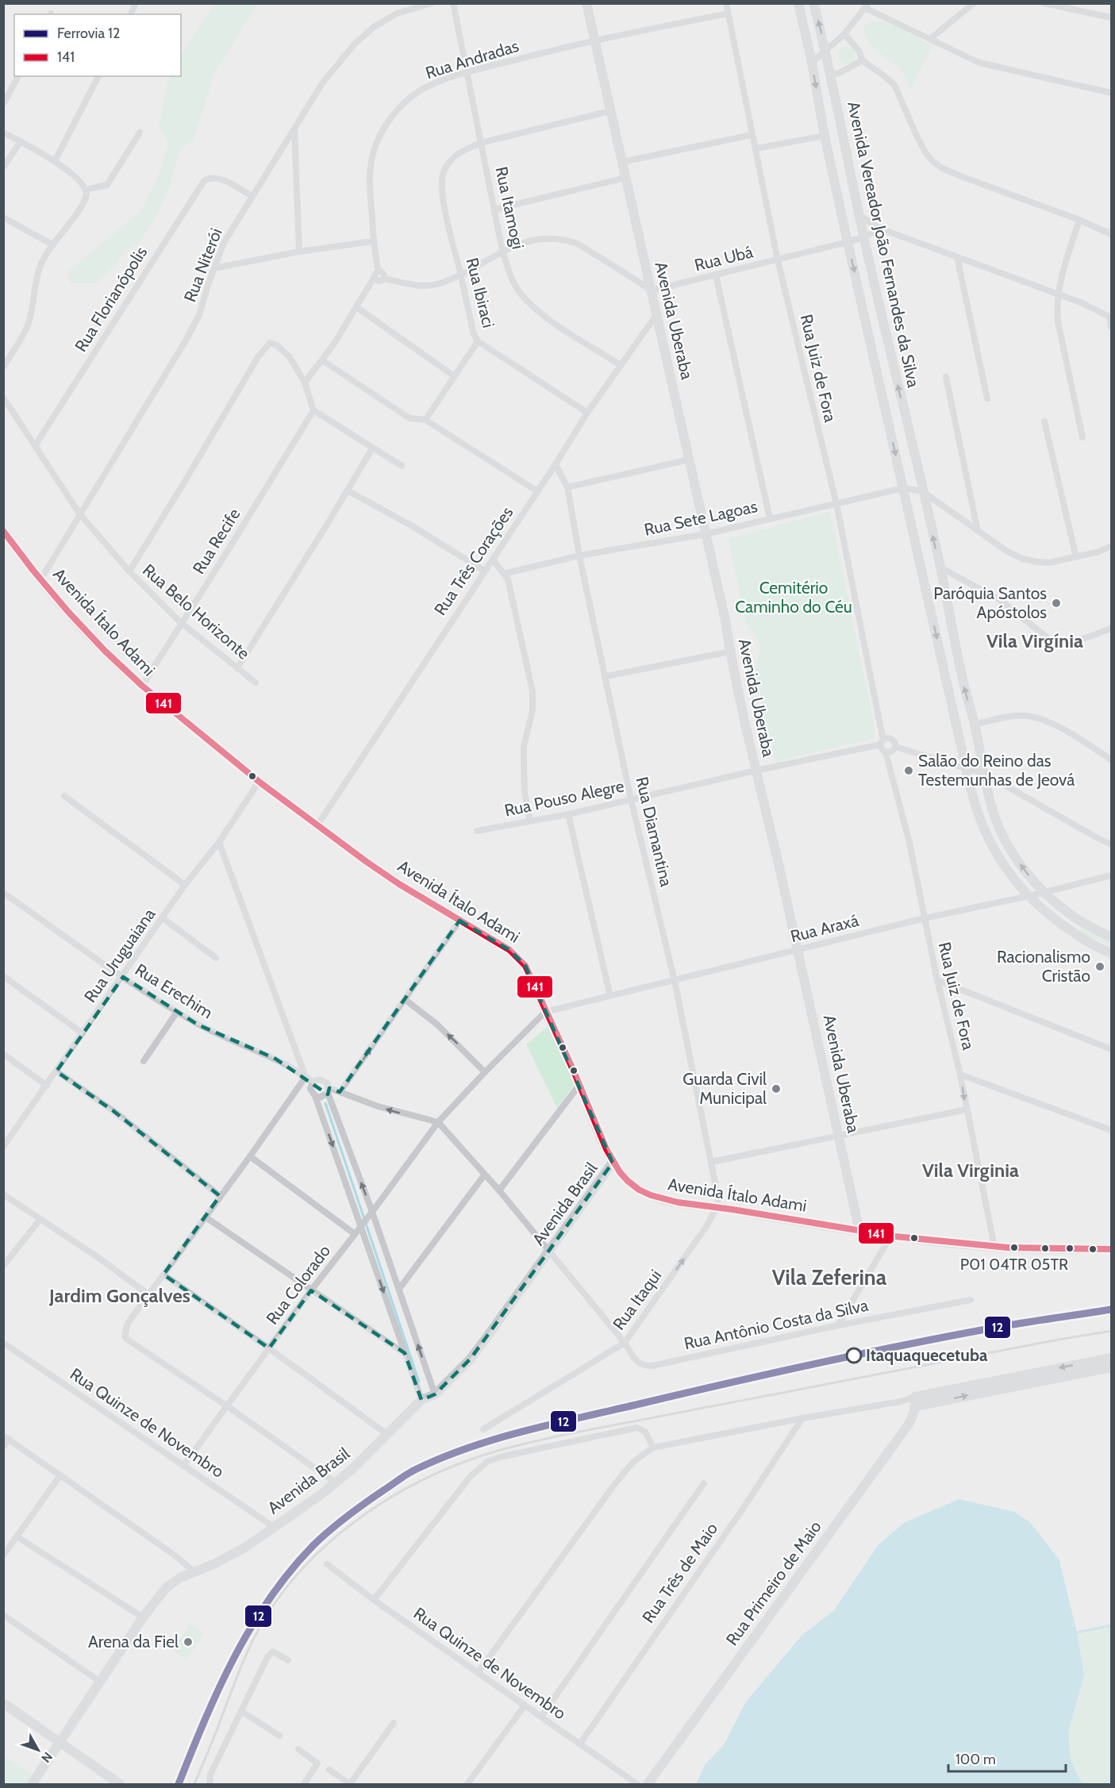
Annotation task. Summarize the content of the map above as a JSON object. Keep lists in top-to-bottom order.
{
  "streets": {
    "main road": [
      "Avenida Vereador João Fernandes da Silva",
      "Avenida Uberaba",
      "Avenida Ítalo Adami",
      "Avenida Brasil",
      "Rua Primeiro de Maio"
    ],
    "street": [
      "Rua Andradas",
      "Rua Itamogi",
      "Rua Ubá",
      "Rua Niterói",
      "Rua Ibiraci",
      "Rua Florianópolis",
      "Rua Juiz de Fora",
      "Rua Sete Lagoas",
      "Rua Recife",
      "Rua Três Corações",
      "Rua Belo Horizonte",
      "Rua Pouso Alegre",
      "Rua Diamantina",
      "Rua Araxá",
      "Rua Uruguaiana",
      "Rua Erechim",
      "Rua Colorado",
      "Rua Itaqui",
      "Rua Antônio Costa da Silva",
      "Rua Quinze de Novembro",
      "Rua Três de Maio"
    ]
  },
  "crossings": [
    ["Rua Andradas", "Rua Itamogi"],
    ["Rua Andradas", "Avenida Uberaba"],
    ["Rua Andradas", "Rua Juiz de Fora"],
    ["Rua Itamogi", "Rua Ibiraci"],
    ["Rua Itamogi", "Rua Três Corações"],
    ["Avenida Vereador João Fernandes da Silva", "Rua Ubá"],
    ["Avenida Vereador João Fernandes da Silva", "Rua Sete Lagoas"],
    ["Avenida Vereador João Fernandes da Silva", "Rua Araxá"],
    ["Rua Ubá", "Avenida Uberaba"],
    ["Rua Ubá", "Rua Juiz de Fora"],
    ["Rua Niterói", "Rua Florianópolis"],
    ["Rua Niterói", "Rua Belo Horizonte"],
    ["Rua Niterói", "Avenida Ítalo Adami"],
    ["Rua Ibiraci", "Avenida Uberaba"],
    ["Rua Ibiraci", "Rua Três Corações"],
    ["Rua Florianópolis", "Rua Belo Horizonte"],
    ["Avenida Uberaba", "Rua Sete Lagoas"],
    ["Avenida Uberaba", "Rua Três Corações"],
    ["Avenida Uberaba", "Avenida Ítalo Adami"],
    ["Avenida Uberaba", "Rua Pouso Alegre"],
    ["Avenida Uberaba", "Rua Araxá"],
    ["Rua Juiz de Fora", "Rua Sete Lagoas"],
    ["Rua Juiz de Fora", "Avenida Ítalo Adami"],
    ["Rua Juiz de Fora", "Rua Pouso Alegre"],
    ["Rua Juiz de Fora", "Rua Araxá"],
    ["Rua Sete Lagoas", "Rua Diamantina"],
    ["Rua Recife", "Rua Belo Horizonte"],
    ["Rua Recife", "Avenida Ítalo Adami"],
    ["Rua Três Corações", "Avenida Ítalo Adami"],
    ["Rua Três Corações", "Rua Diamantina"],
    ["Avenida Ítalo Adami", "Rua Diamantina"],
    ["Avenida Ítalo Adami", "Rua Araxá"],
    ["Avenida Ítalo Adami", "Rua Uruguaiana"],
    ["Avenida Ítalo Adami", "Avenida Brasil"],
    ["Avenida Ítalo Adami", "Rua Colorado"],
    ["Avenida Ítalo Adami", "Rua Itaqui"],
    ["Rua Pouso Alegre", "Rua Diamantina"],
    ["Rua Diamantina", "Rua Araxá"],
    ["Rua Diamantina", "Rua Itaqui"],
    ["Rua Araxá", "Rua Colorado"],
    ["Rua Uruguaiana", "Rua Erechim"],
    ["Avenida Brasil", "Rua Quinze de Novembro"],
    ["Rua Colorado", "Rua Quinze de Novembro"],
    ["Rua Itaqui", "Rua Antônio Costa da Silva"],
    ["Rua Quinze de Novembro", "Rua Três de Maio"]
  ],
  "one_way": ["Rua Itaqui"],
  "districts": [
    "Vila Virgínia",
    "Vila Virginia",
    "Vila Zeferina",
    "Jardim Gonçalves"
  ],
  "parks": ["Cemitério Caminho do Céu"],
  "places": [
    "Paróquia Santos Apóstolos",
    "Salão do Reino das Testemunhas de Jeová",
    "Racionalismo Cristão",
    "Guarda Civil Municipal",
    "P01 04TR 05TR",
    "Itaquaquecetuba",
    "Arena da Fiel"
  ],
  "lines": ["transit line 141", "rail line 12"],
  "legend": ["Ferrovia 12", "141"],
  "scale_bar": "100 m",
  "north": "bottom right"
}
